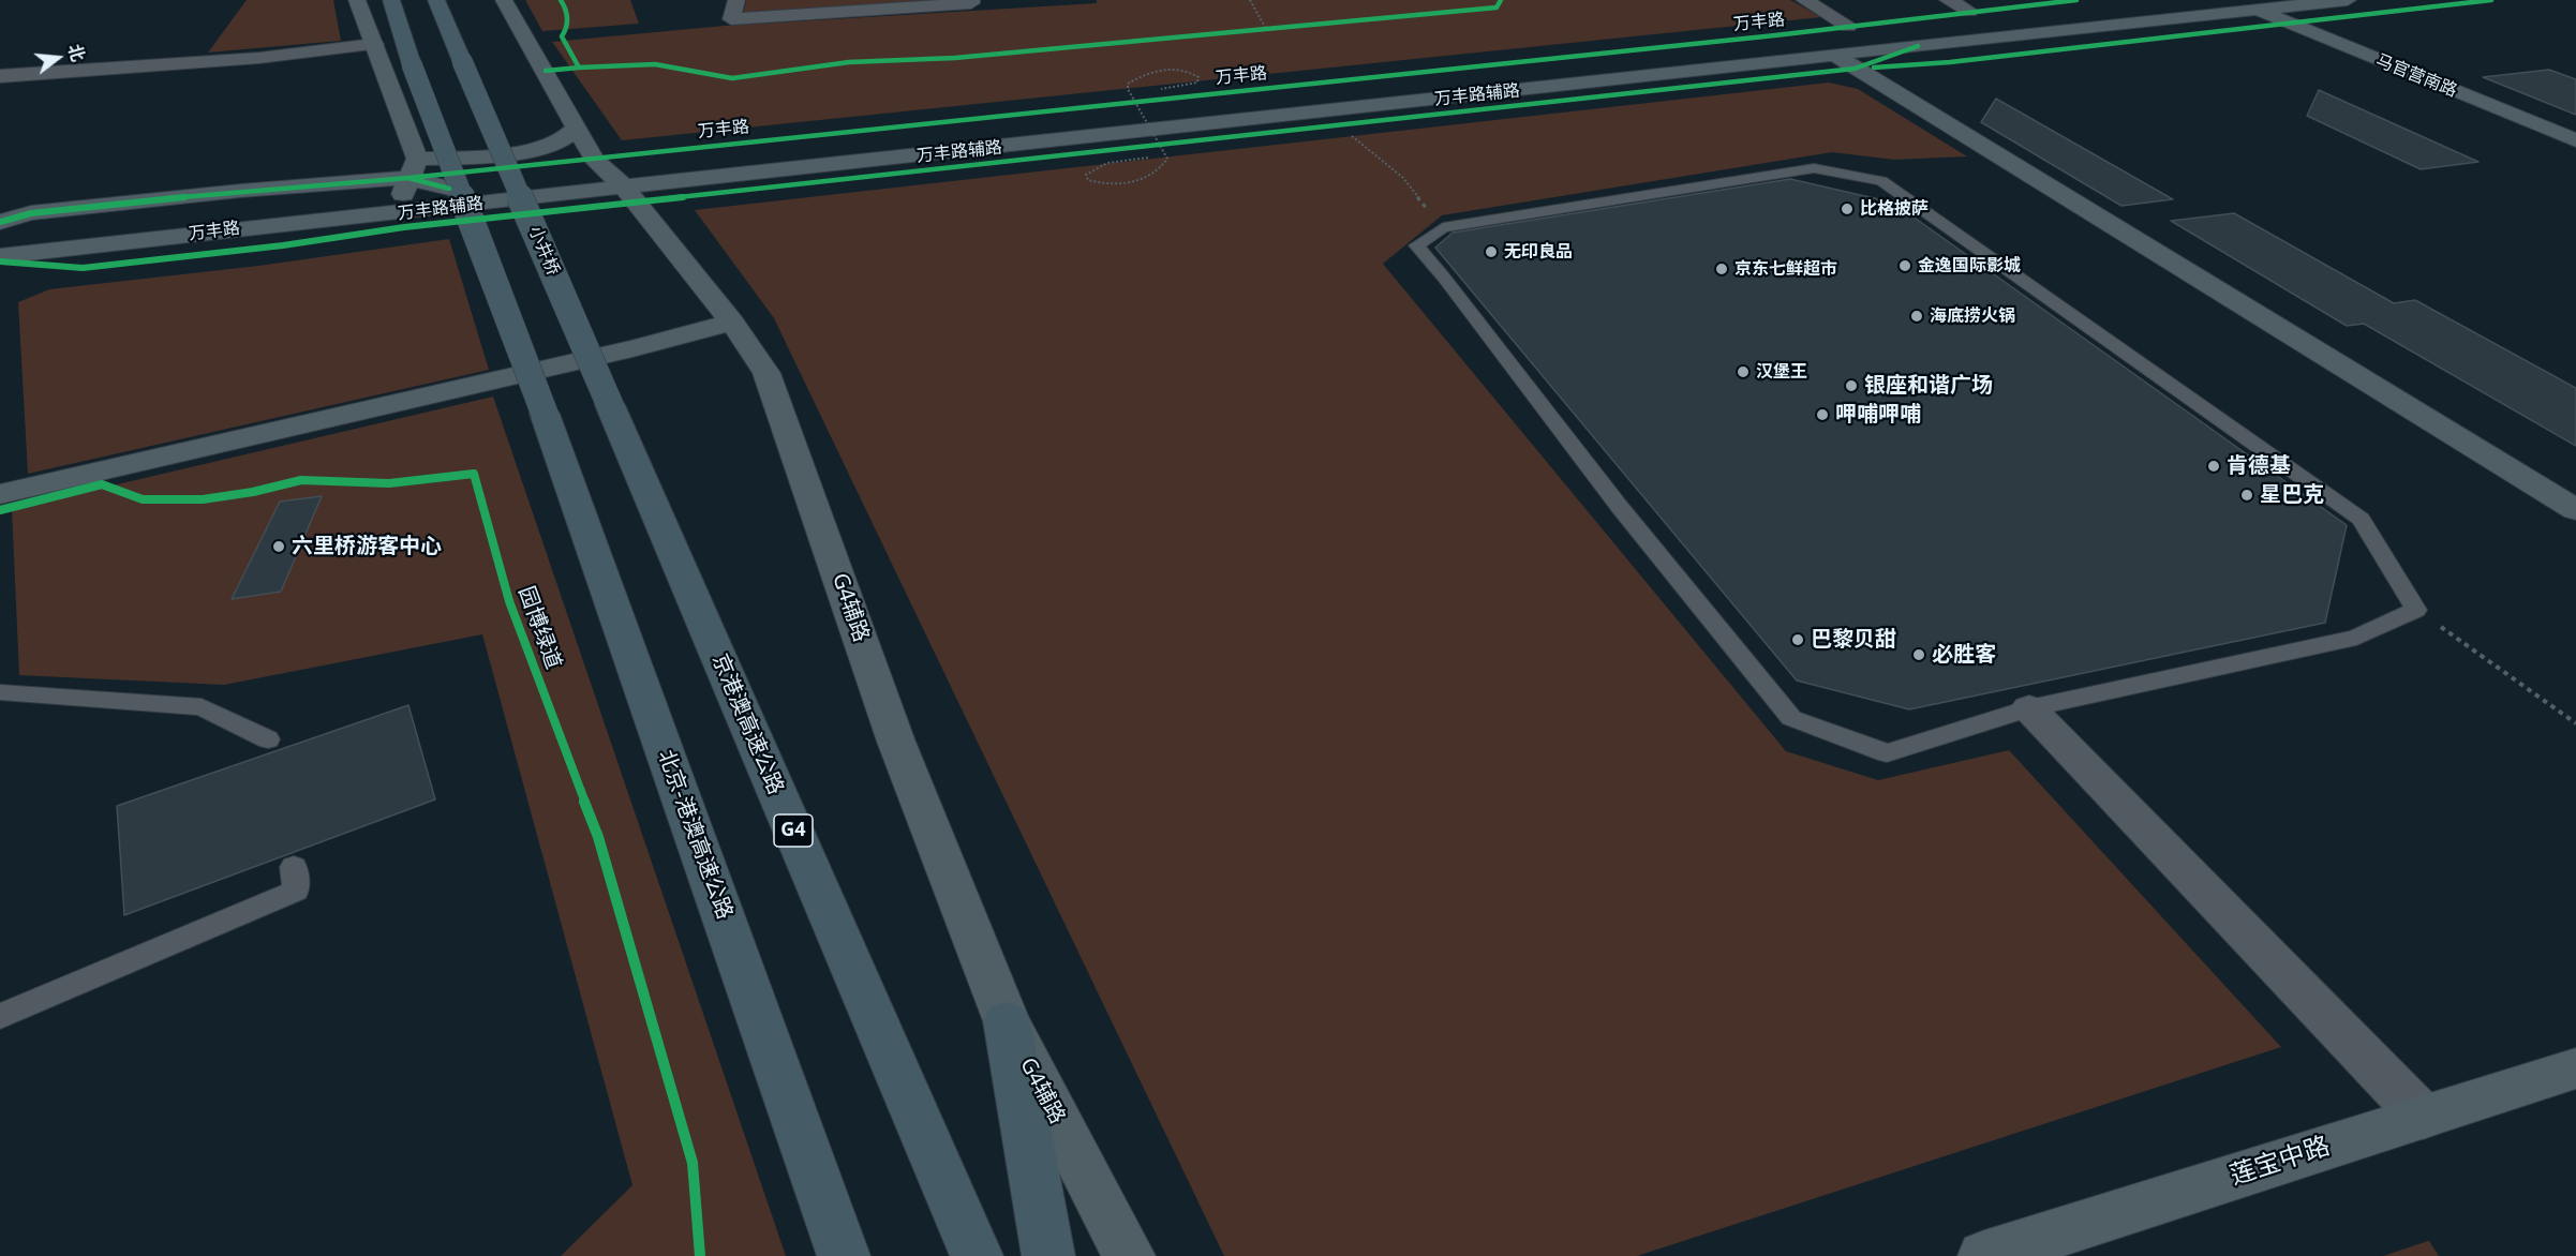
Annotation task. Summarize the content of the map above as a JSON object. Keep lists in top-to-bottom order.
{
  "streets": {
    "highway": [
      "小井桥",
      "京港澳高速公路",
      "G4",
      "北京-港澳高速公路"
    ],
    "street": [
      "万丰路",
      "马官营南路",
      "万丰路辅路",
      "G4辅路",
      "莲宝中路"
    ],
    "cycle path": ["园博绿道"]
  },
  "crossings": [
    ["万丰路", "万丰路辅路"],
    ["万丰路", "G4辅路"],
    ["马官营南路", "万丰路辅路"],
    ["万丰路辅路", "G4辅路"],
    ["小井桥", "京港澳高速公路"]
  ],
  "places": [
    "比格披萨",
    "无印良品",
    "金逸国际影城",
    "京东七鲜超市",
    "海底捞火锅",
    "汉堡王",
    "银座和谐广场",
    "呷哺呷哺",
    "肯德基",
    "星巴克",
    "六里桥游客中心",
    "巴黎贝甜",
    "必胜客"
  ],
  "north": "right"
}
